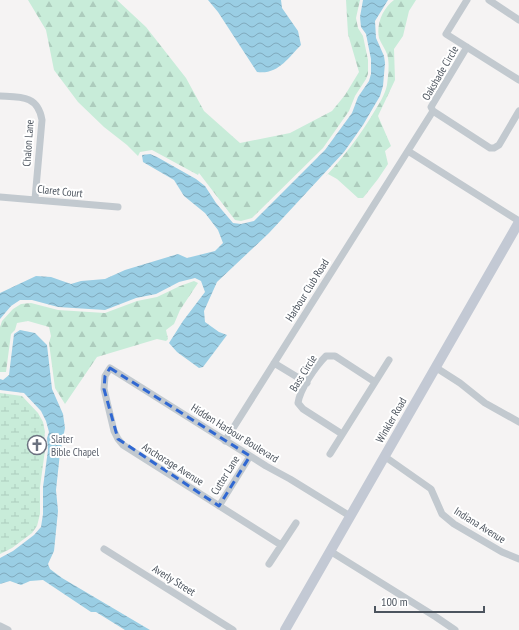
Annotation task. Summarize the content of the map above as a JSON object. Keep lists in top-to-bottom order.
{
  "streets": {
    "street": [
      "Oakshade Circle",
      "Chalon Lane",
      "Claret Court",
      "Harbour Club Road",
      "Bass Circle",
      "Winkler Road",
      "Hidden Harbour Boulevard",
      "Anchorage Avenue",
      "Cutter Lane",
      "Indiana Avenue",
      "Averly Street"
    ]
  },
  "crossings": [
    ["Oakshade Circle", "Harbour Club Road"],
    ["Chalon Lane", "Claret Court"],
    ["Harbour Club Road", "Hidden Harbour Boulevard"],
    ["Winkler Road", "Hidden Harbour Boulevard"],
    ["Winkler Road", "Indiana Avenue"],
    ["Hidden Harbour Boulevard", "Anchorage Avenue"],
    ["Hidden Harbour Boulevard", "Cutter Lane"],
    ["Anchorage Avenue", "Cutter Lane"]
  ],
  "places": {
    "church": ["Slater Bible Chapel"]
  },
  "scale_bar": "100 m"
}
